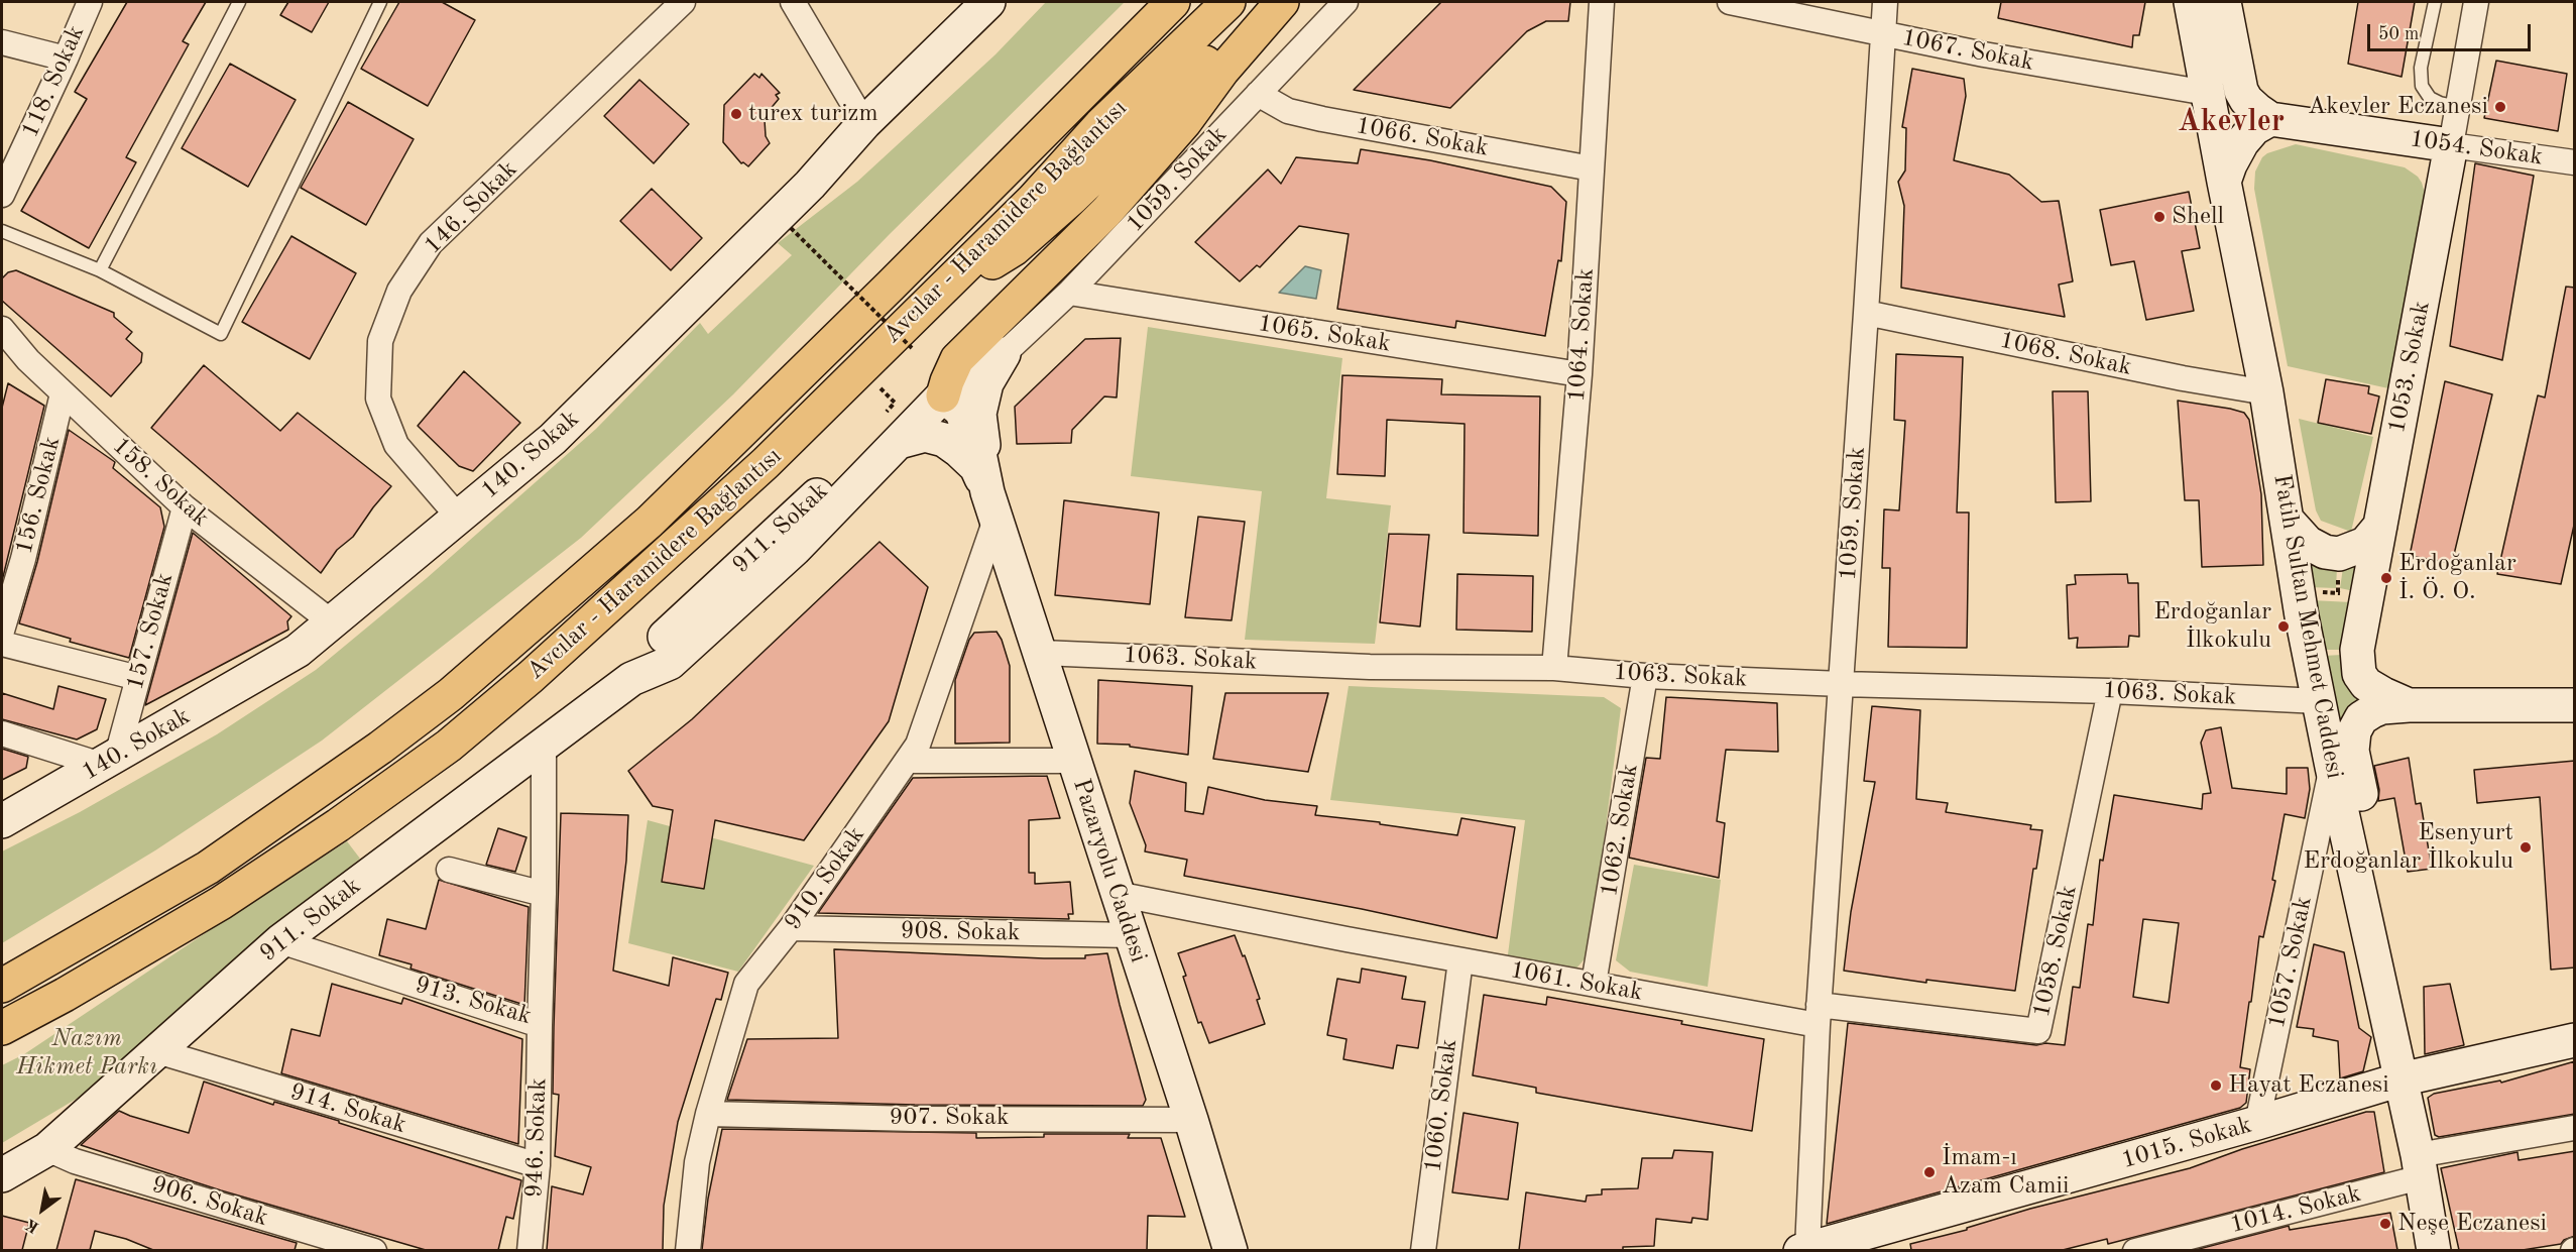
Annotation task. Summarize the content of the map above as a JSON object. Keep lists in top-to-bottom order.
{
  "streets": {
    "highway": ["Avcılar - Haramidere Bağlantısı"],
    "main road": [
      "1054. Sokak",
      "1053. Sokak",
      "140. Sokak",
      "911. Sokak",
      "Fatih Sultan Mehmet Caddesi",
      "Pazaryolu Caddesi",
      "1015. Sokak"
    ],
    "street": [
      "1067. Sokak",
      "118. Sokak",
      "1066. Sokak",
      "1059. Sokak",
      "146. Sokak",
      "1065. Sokak",
      "1064. Sokak",
      "1068. Sokak",
      "158. Sokak",
      "156. Sokak",
      "157. Sokak",
      "1063. Sokak",
      "1062. Sokak",
      "910. Sokak",
      "908. Sokak",
      "1058. Sokak",
      "1057. Sokak",
      "1061. Sokak",
      "913. Sokak",
      "1060. Sokak",
      "914. Sokak",
      "907. Sokak",
      "946. Sokak",
      "906. Sokak",
      "1014. Sokak"
    ]
  },
  "crossings": [
    ["1067. Sokak", "1059. Sokak"],
    ["1067. Sokak", "Fatih Sultan Mehmet Caddesi"],
    ["1066. Sokak", "1059. Sokak"],
    ["1066. Sokak", "1064. Sokak"],
    ["1054. Sokak", "1053. Sokak"],
    ["1059. Sokak", "1065. Sokak"],
    ["1059. Sokak", "1068. Sokak"],
    ["1059. Sokak", "911. Sokak"],
    ["1059. Sokak", "1063. Sokak"],
    ["1059. Sokak", "1058. Sokak"],
    ["1059. Sokak", "1061. Sokak"],
    ["146. Sokak", "140. Sokak"],
    ["1065. Sokak", "1064. Sokak"],
    ["1064. Sokak", "1063. Sokak"],
    ["1068. Sokak", "Fatih Sultan Mehmet Caddesi"],
    ["140. Sokak", "158. Sokak"],
    ["140. Sokak", "157. Sokak"],
    ["158. Sokak", "156. Sokak"],
    ["158. Sokak", "157. Sokak"],
    ["911. Sokak", "913. Sokak"],
    ["911. Sokak", "914. Sokak"],
    ["911. Sokak", "906. Sokak"],
    ["Fatih Sultan Mehmet Caddesi", "1063. Sokak"],
    ["Fatih Sultan Mehmet Caddesi", "1057. Sokak"],
    ["Fatih Sultan Mehmet Caddesi", "1015. Sokak"],
    ["Fatih Sultan Mehmet Caddesi", "1014. Sokak"],
    ["1063. Sokak", "1062. Sokak"],
    ["1063. Sokak", "Pazaryolu Caddesi"],
    ["1063. Sokak", "1058. Sokak"],
    ["1062. Sokak", "1061. Sokak"],
    ["Pazaryolu Caddesi", "910. Sokak"],
    ["Pazaryolu Caddesi", "908. Sokak"],
    ["Pazaryolu Caddesi", "1061. Sokak"],
    ["Pazaryolu Caddesi", "907. Sokak"],
    ["910. Sokak", "908. Sokak"],
    ["910. Sokak", "907. Sokak"],
    ["1058. Sokak", "1061. Sokak"],
    ["1057. Sokak", "1015. Sokak"],
    ["1061. Sokak", "1060. Sokak"],
    ["913. Sokak", "946. Sokak"],
    ["914. Sokak", "946. Sokak"]
  ],
  "districts": ["Akevler"],
  "parks": ["Nazım Hikmet Parkı"],
  "places": [
    "Akevler Eczanesi",
    "turex turizm",
    "Shell",
    "Erdoğanlar İ. Ö. O.",
    "Erdoğanlar İlkokulu",
    "Esenyurt Erdoğanlar İlkokulu",
    "Hayat Eczanesi",
    "İmam-ı Azam Camii",
    "Neşe Eczanesi"
  ],
  "scale_bar": "50 m",
  "north": "bottom left"
}
